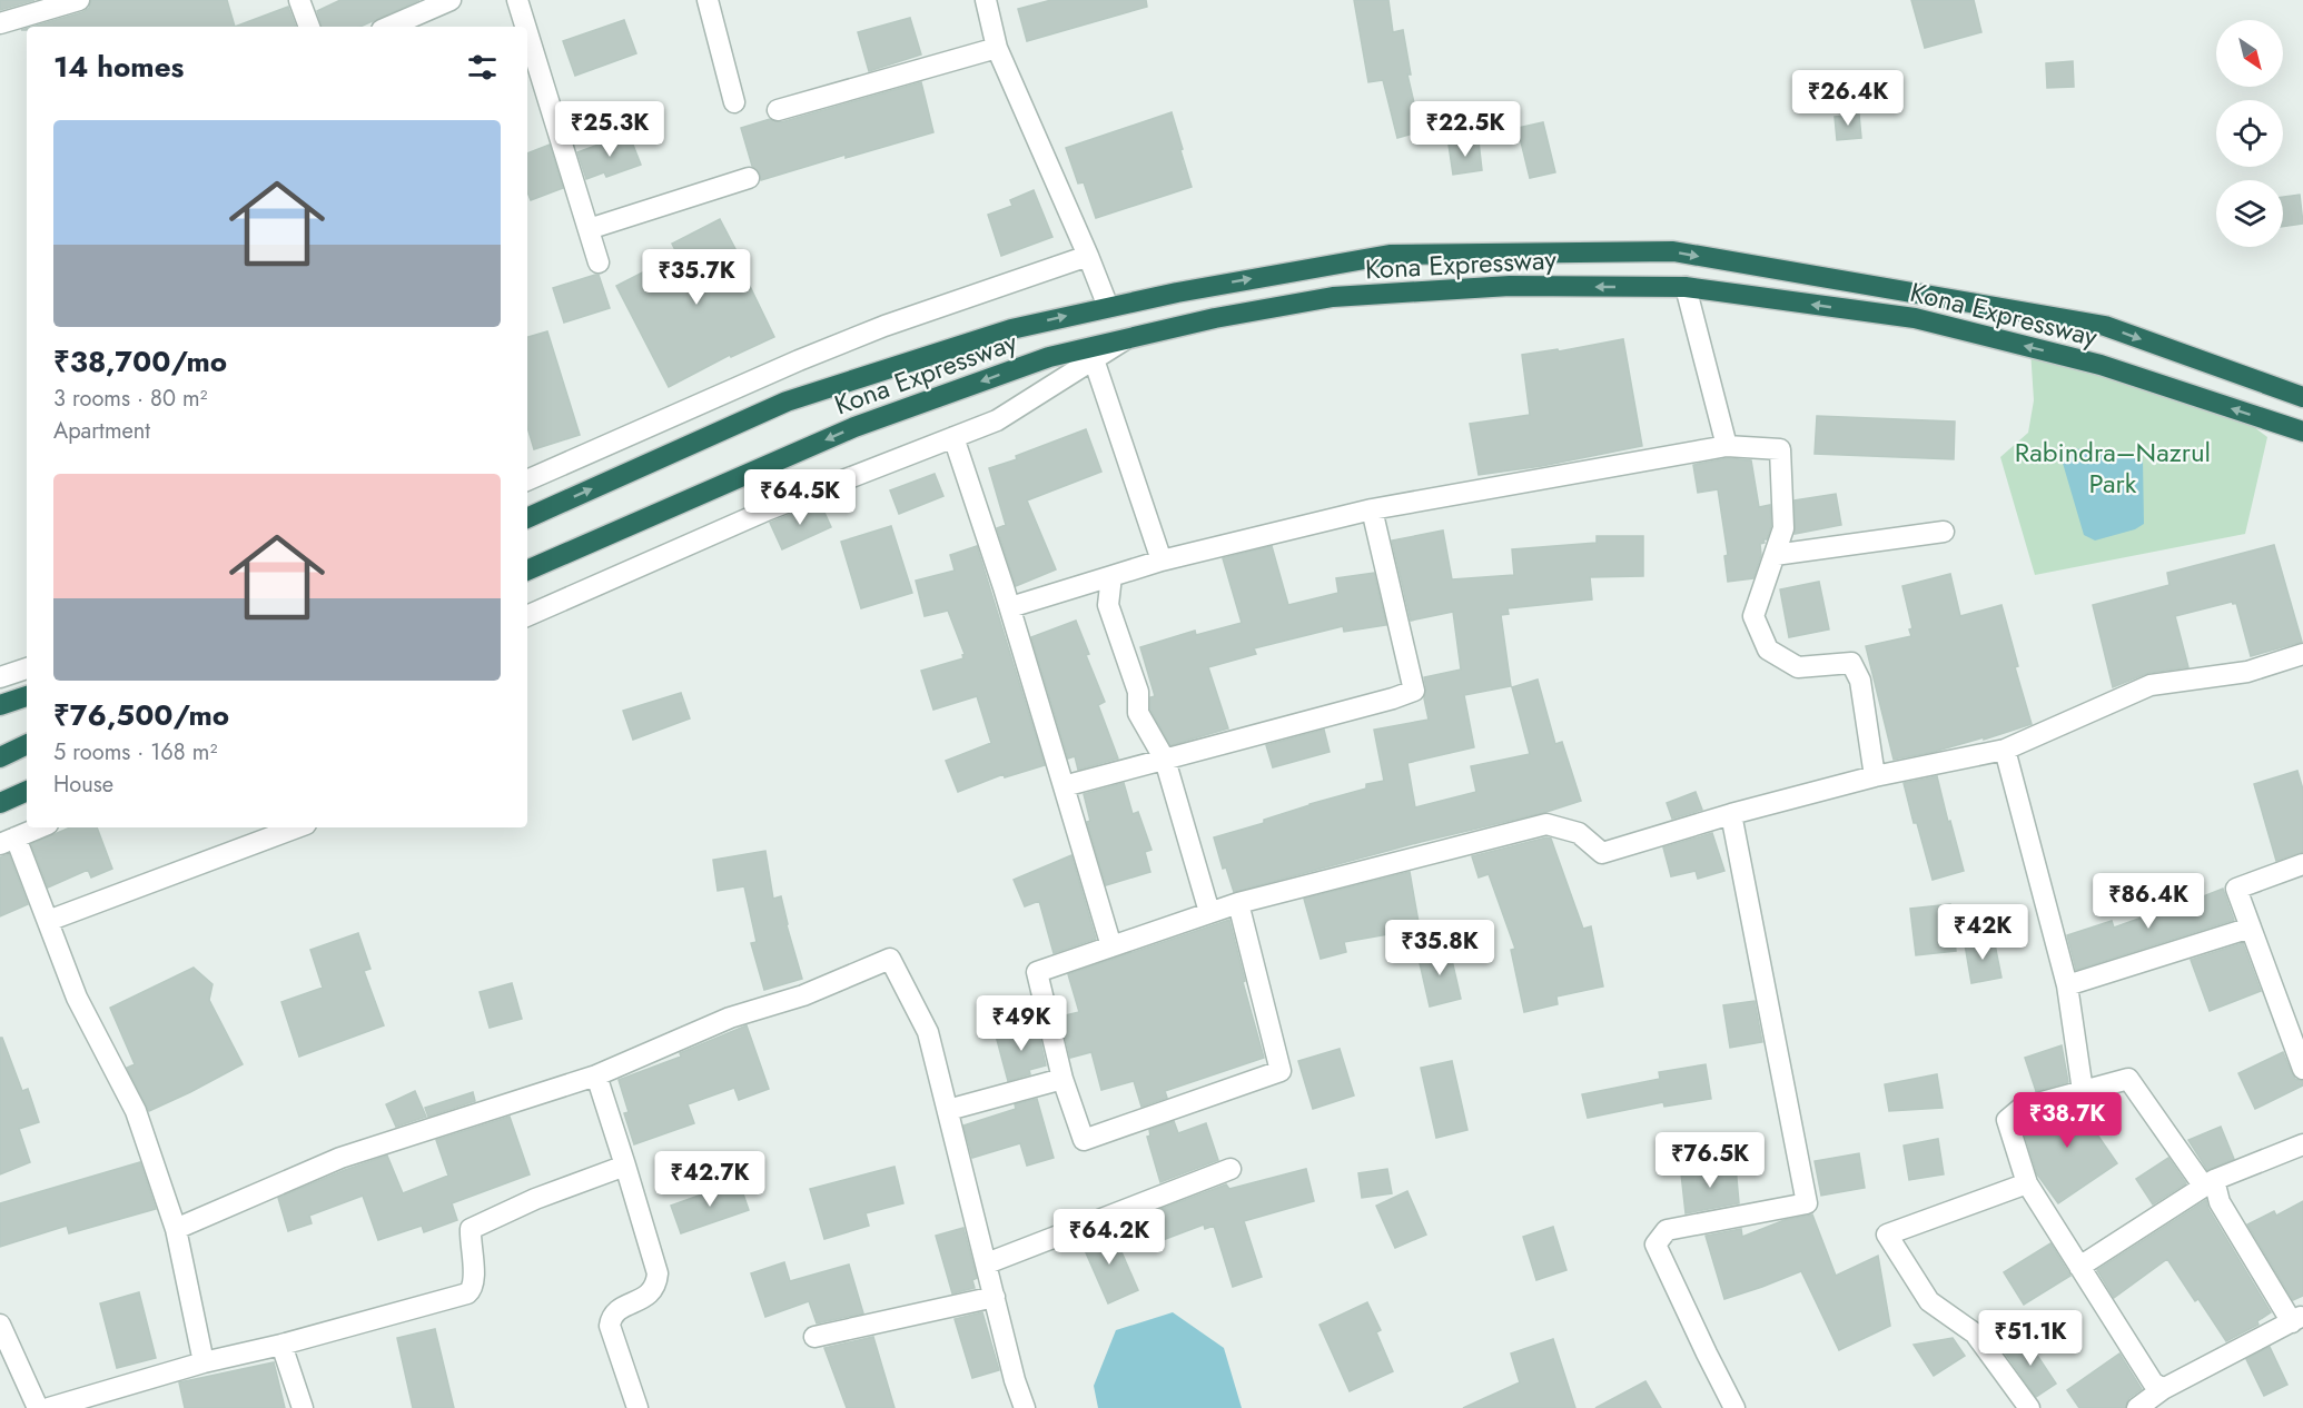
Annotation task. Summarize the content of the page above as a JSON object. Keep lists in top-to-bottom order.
{
  "streets": {
    "highway": ["Kona Expressway"]
  },
  "parks": ["Rabindra–Nazrul Park"],
  "north": "bottom right",
  "page": {
    "heading": "14 homes",
    "price": [
      "₹26.4K",
      "₹25.3K",
      "₹22.5K",
      "₹35.7K",
      "₹64.5K",
      "₹86.4K",
      "₹42K",
      "₹35.8K",
      "₹49K",
      "₹38.7K",
      "₹76.5K",
      "₹42.7K",
      "₹64.2K",
      "₹51.1K"
    ],
    "list": [
      {
        "name": "₹38,700/mo",
        "note": "3 rooms · 80 m² · Apartment"
      },
      {
        "name": "₹76,500/mo",
        "note": "5 rooms · 168 m² · House"
      }
    ]
  }
}
